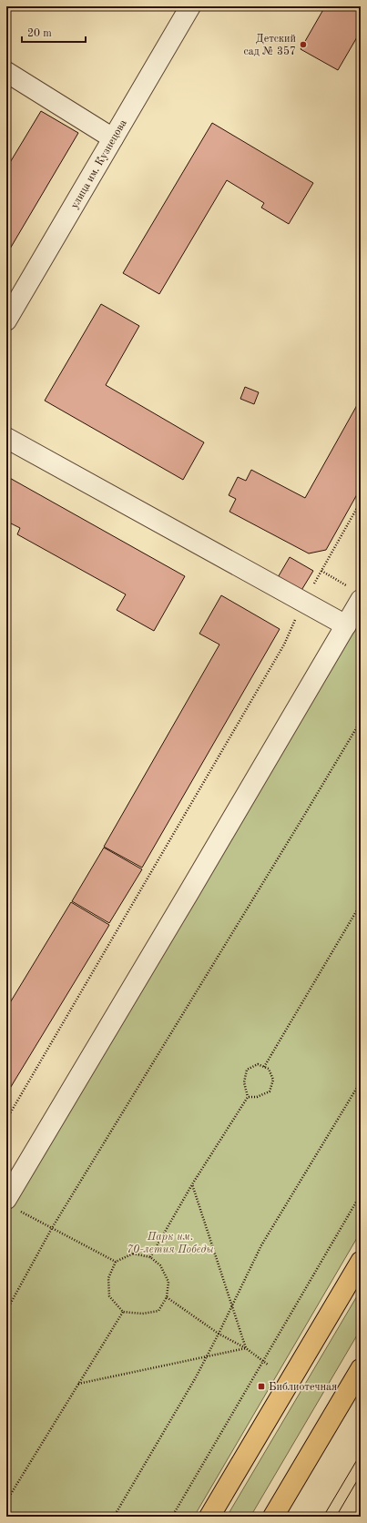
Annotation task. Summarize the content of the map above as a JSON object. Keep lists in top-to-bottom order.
{
  "streets": {
    "street": ["улица им. Кузнецова"]
  },
  "parks": ["Парк им. 70-летия Победы"],
  "places": {
    "other": ["Детский сад № 357"],
    "transit": ["Библиотечная"]
  },
  "scale_bar": "20 m"
}
